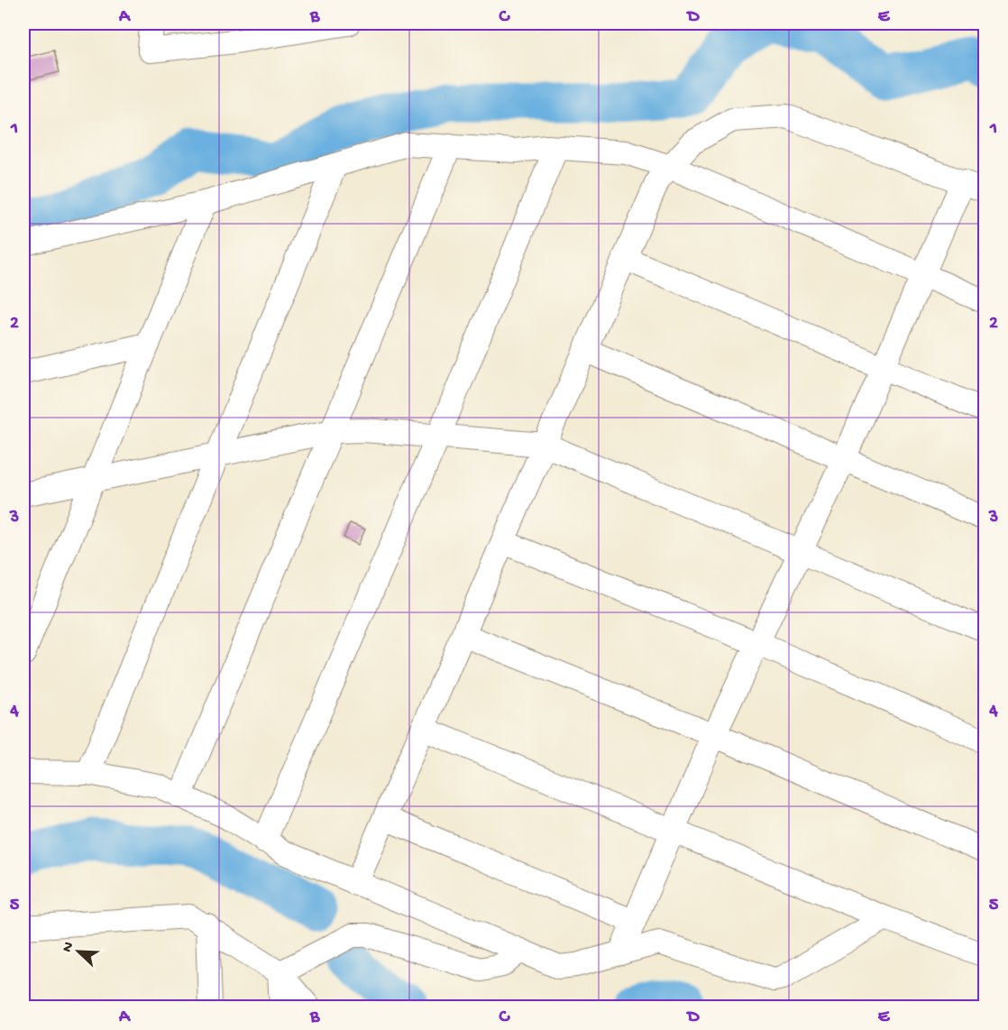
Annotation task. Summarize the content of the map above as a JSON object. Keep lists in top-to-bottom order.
{
  "north": "top left",
  "grid": {
    "columns": [
      "A",
      "B",
      "C",
      "D",
      "E"
    ],
    "rows": [
      "1",
      "2",
      "3",
      "4",
      "5"
    ]
  }
}
